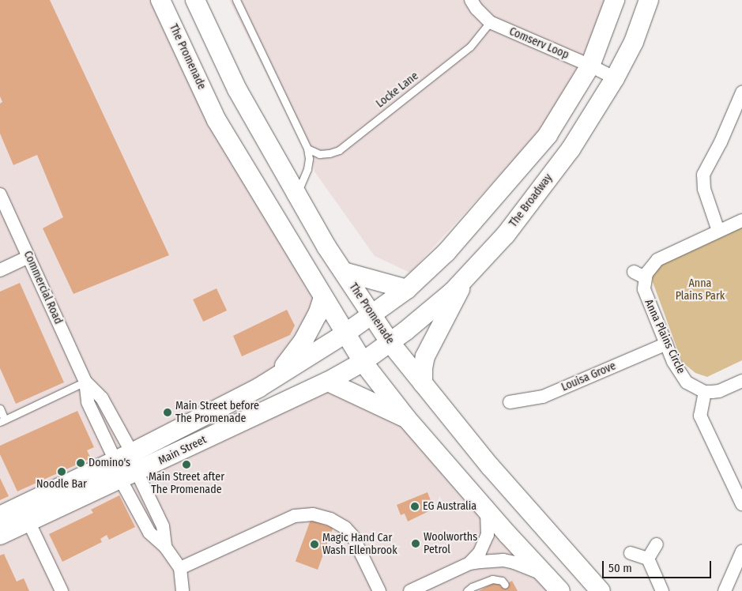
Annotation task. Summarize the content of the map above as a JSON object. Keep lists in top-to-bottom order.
{
  "streets": {
    "main road": ["The Promenade", "The Broadway", "Main Street"],
    "street": [
      "Comserv Loop",
      "Commercial Road",
      "Anna Plains Circle",
      "Louisa Grove"
    ],
    "lane": ["Locke Lane"]
  },
  "crossings": [
    ["Comserv Loop", "Locke Lane"],
    ["Comserv Loop", "The Broadway"],
    ["The Promenade", "The Broadway"],
    ["The Promenade", "Main Street"],
    ["The Broadway", "Main Street"],
    ["Commercial Road", "Main Street"],
    ["Anna Plains Circle", "Louisa Grove"]
  ],
  "parks": ["Anna Plains Park"],
  "places": [
    "Main Street before The Promenade",
    "Domino's",
    "Main Street after The Promenade",
    "Noodle Bar",
    "EG Australia",
    "Woolworths Petrol",
    "Magic Hand Car Wash Ellenbrook"
  ],
  "scale_bar": "50 m"
}
